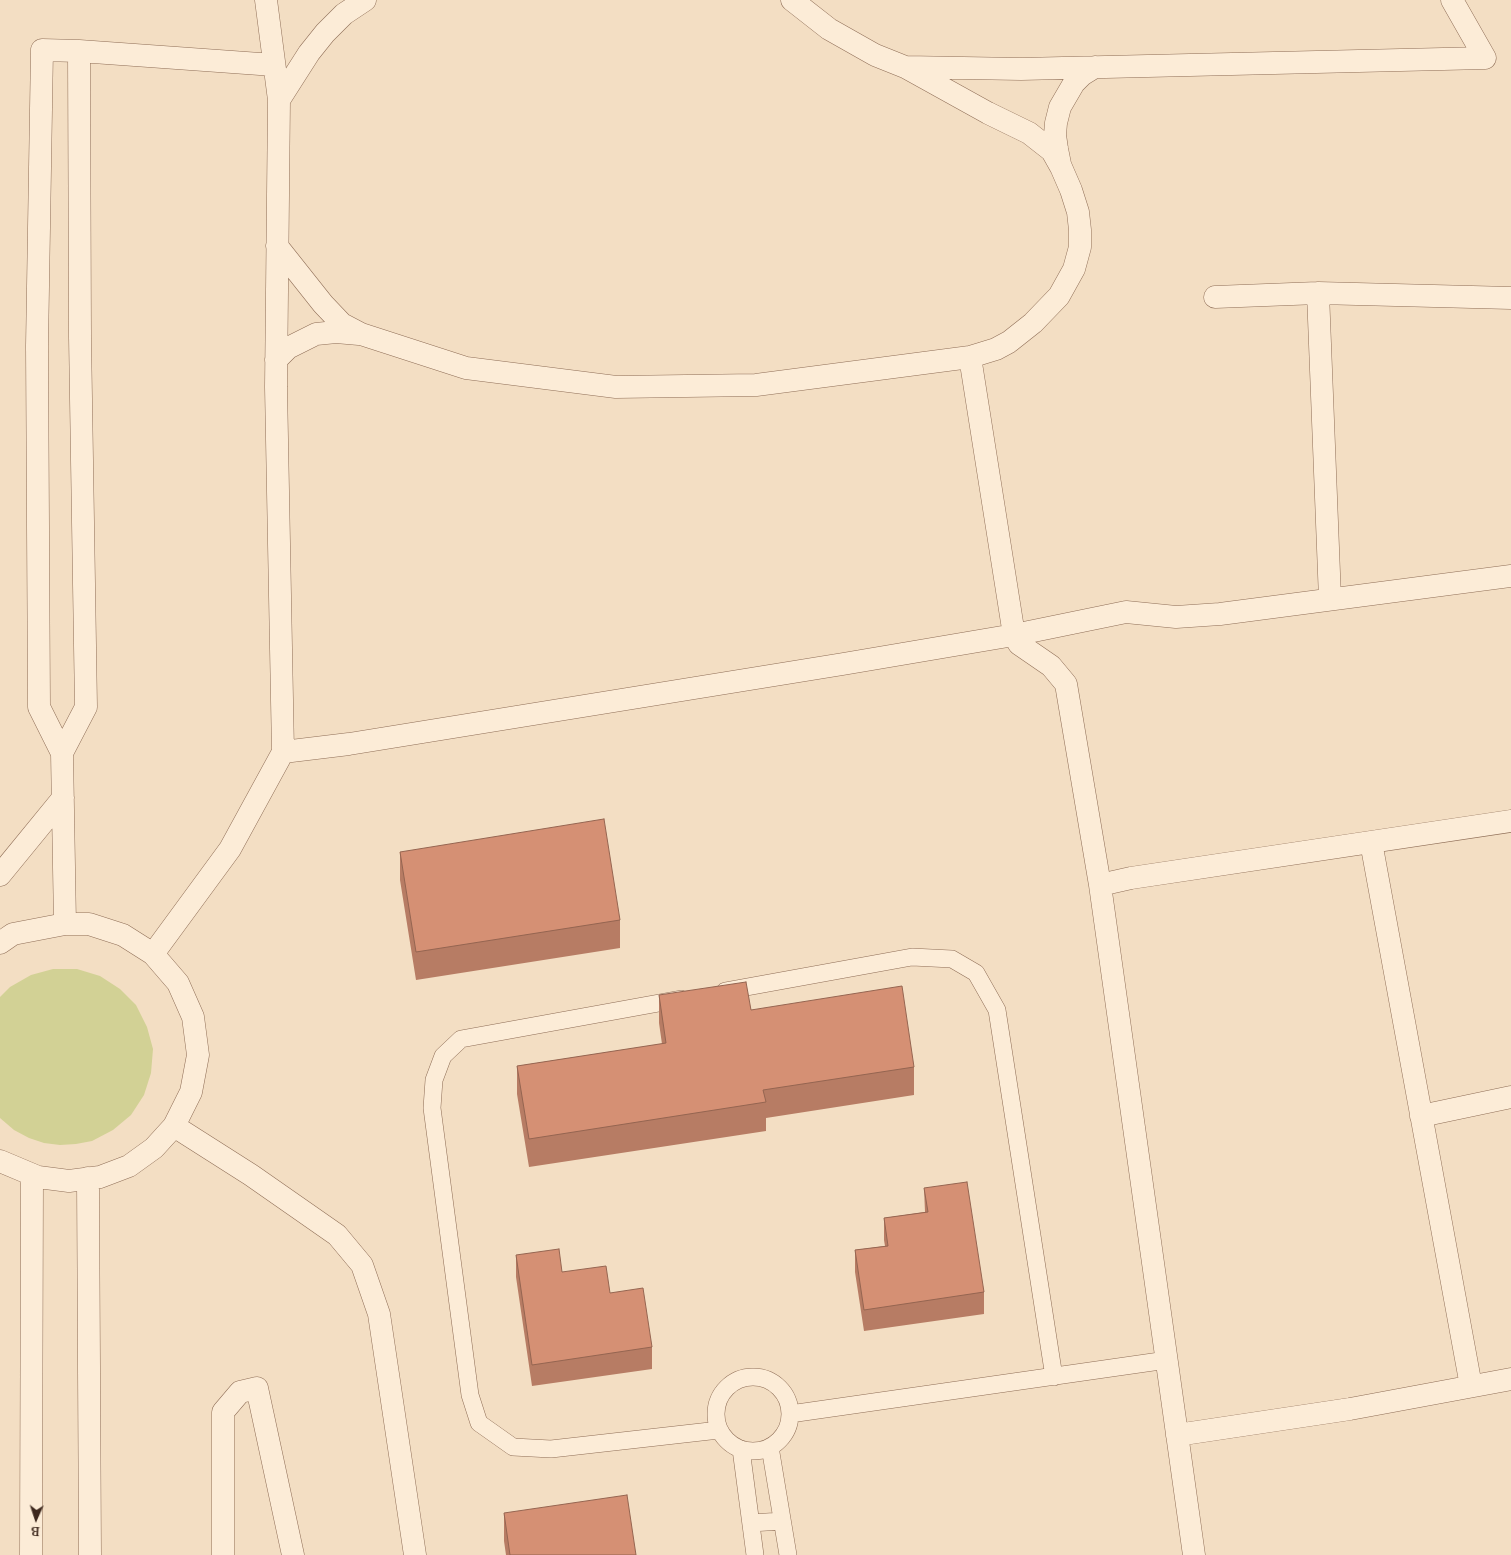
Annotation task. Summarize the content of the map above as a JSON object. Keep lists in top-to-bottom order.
{
  "north": "bottom"
}
